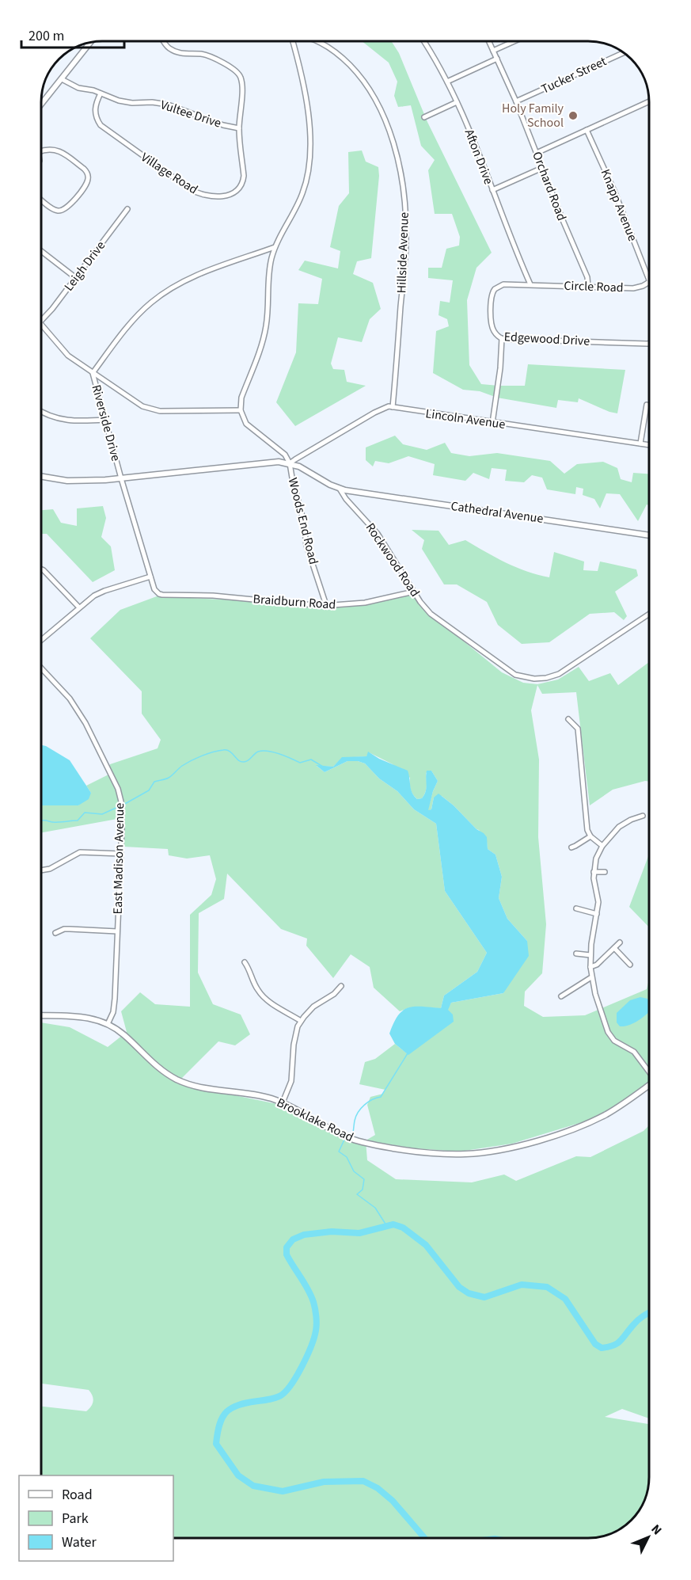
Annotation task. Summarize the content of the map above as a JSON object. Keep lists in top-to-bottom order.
{
  "streets": {
    "street": [
      "Tucker Street",
      "Vultee Drive",
      "Afton Drive",
      "Village Road",
      "Orchard Road",
      "Knapp Avenue",
      "Hillside Avenue",
      "Leigh Drive",
      "Circle Road",
      "Edgewood Drive",
      "Lincoln Avenue",
      "Riverside Drive",
      "Cathedral Avenue",
      "Woods End Road",
      "Rockwood Road",
      "Braidburn Road",
      "East Madison Avenue",
      "Brooklake Road"
    ]
  },
  "crossings": [
    ["Tucker Street", "Orchard Road"],
    ["Vultee Drive", "Village Road"],
    ["Afton Drive", "Circle Road"],
    ["Afton Drive", "Edgewood Drive"],
    ["Orchard Road", "Circle Road"],
    ["Hillside Avenue", "Lincoln Avenue"],
    ["Circle Road", "Edgewood Drive"],
    ["Riverside Drive", "Rockwood Road"],
    ["Riverside Drive", "Braidburn Road"],
    ["Cathedral Avenue", "Rockwood Road"],
    ["Woods End Road", "Rockwood Road"],
    ["Woods End Road", "Braidburn Road"],
    ["Rockwood Road", "Braidburn Road"],
    ["East Madison Avenue", "Brooklake Road"]
  ],
  "places": ["Holy Family School"],
  "legend": ["Road", "Park", "Water"],
  "scale_bar": "200 m",
  "north": "top right"
}
